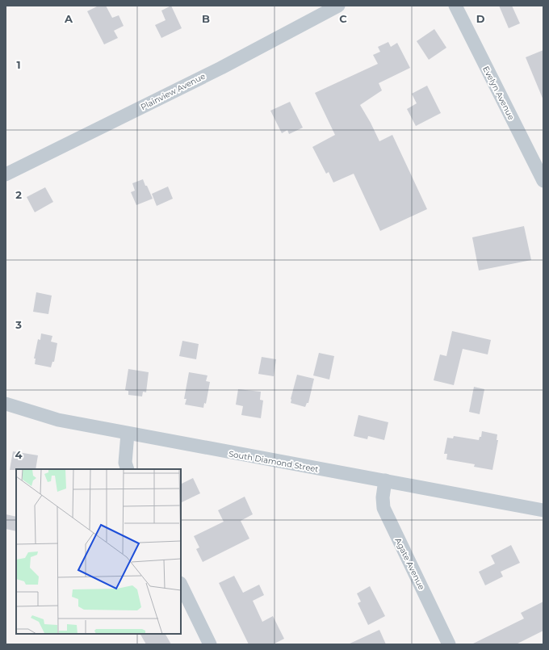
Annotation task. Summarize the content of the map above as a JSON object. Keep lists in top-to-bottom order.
{
  "streets": {
    "street": [
      "Plainview Avenue",
      "Evelyn Avenue",
      "South Diamond Street",
      "Agate Avenue"
    ]
  },
  "crossings": [
    ["South Diamond Street", "Agate Avenue"]
  ],
  "grid": {
    "columns": [
      "A",
      "B",
      "C",
      "D"
    ],
    "rows": [
      "1",
      "2",
      "3",
      "4"
    ]
  }
}
